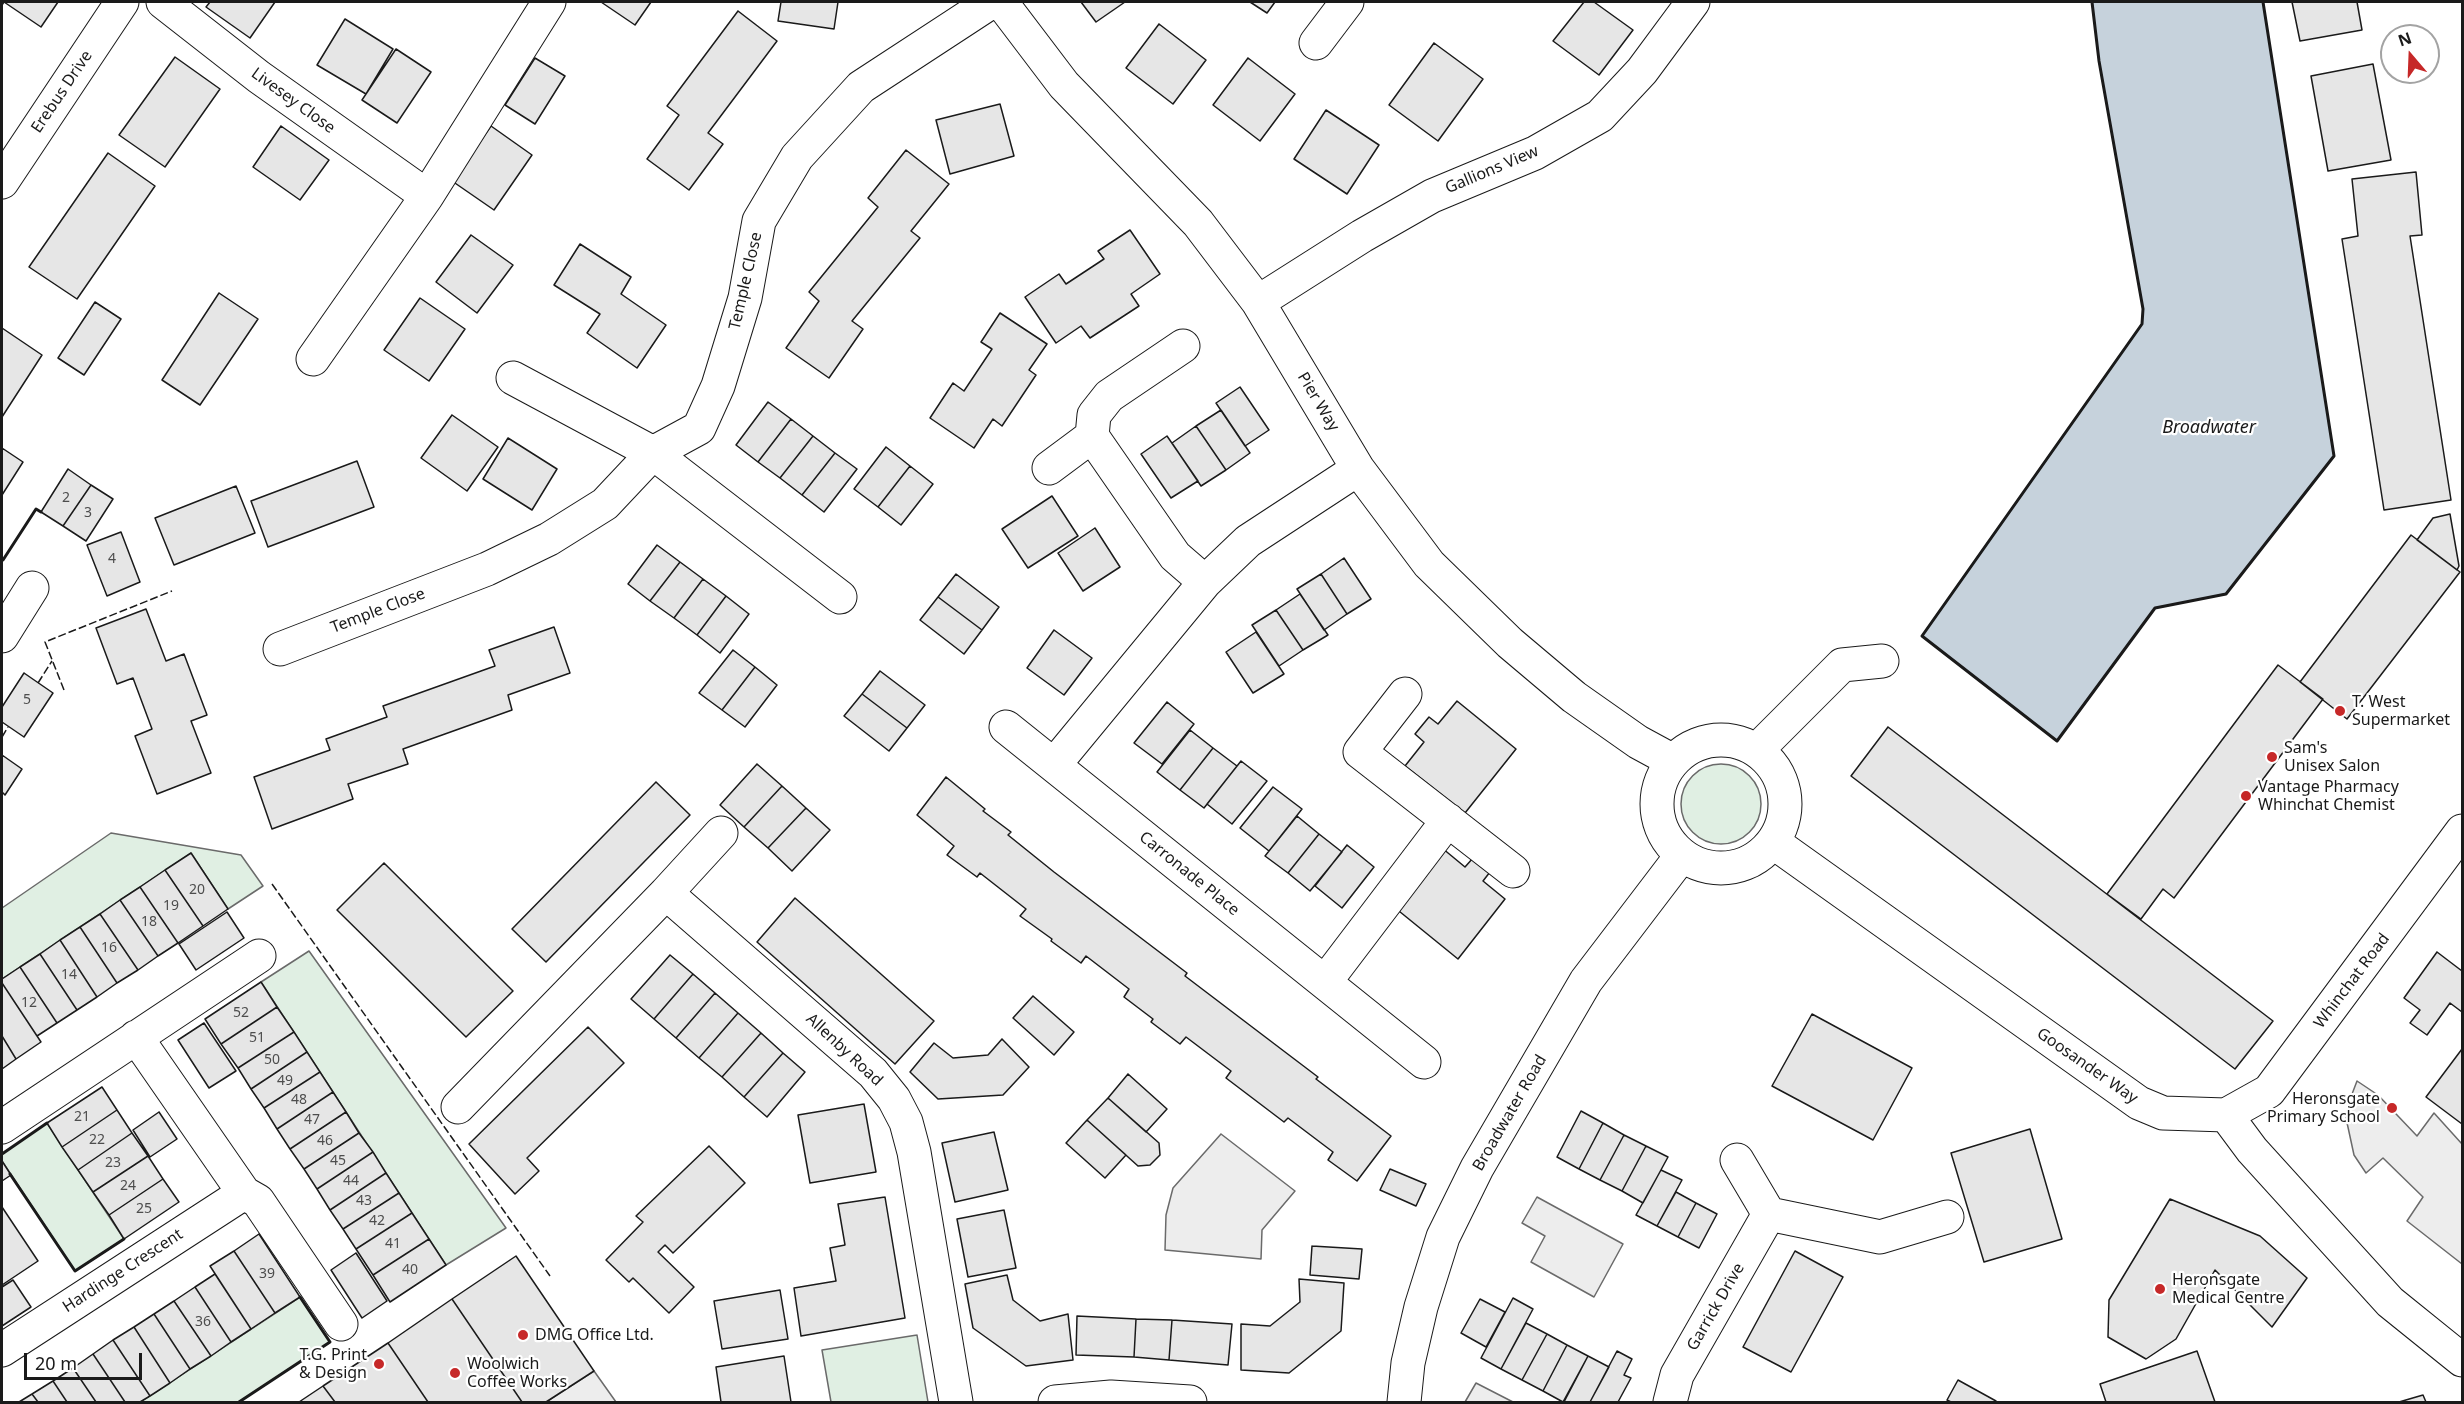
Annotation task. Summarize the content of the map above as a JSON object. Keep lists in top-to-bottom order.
{
  "streets": {
    "street": [
      "Erebus Drive",
      "Livesey Close",
      "Gallions View",
      "Temple Close",
      "Pier Way",
      "Carronade Place",
      "Whinchat Road",
      "Allenby Road",
      "Goosander Way",
      "Broadwater Road",
      "Hardinge Crescent",
      "Garrick Drive"
    ]
  },
  "crossings": [
    ["Gallions View", "Pier Way"],
    ["Pier Way", "Goosander Way"],
    ["Pier Way", "Broadwater Road"],
    ["Whinchat Road", "Goosander Way"],
    ["Goosander Way", "Broadwater Road"]
  ],
  "water": ["Broadwater"],
  "places": [
    "T. West Supermarket",
    "Sam's Unisex Salon",
    "Vantage Pharmacy Whinchat Chemist",
    "Heronsgate Primary School",
    "Heronsgate Medical Centre",
    "DMG Office Ltd.",
    "T.G. Print & Design",
    "Woolwich Coffee Works"
  ],
  "house_numbers": [
    "2",
    "3",
    "4",
    "5",
    "20",
    "19",
    "18",
    "16",
    "14",
    "12",
    "52",
    "51",
    "50",
    "49",
    "48",
    "21",
    "47",
    "22",
    "46",
    "45",
    "23",
    "44",
    "24",
    "43",
    "25",
    "42",
    "41",
    "40",
    "39",
    "36"
  ],
  "scale_bar": "20 m",
  "north": "top"
}
